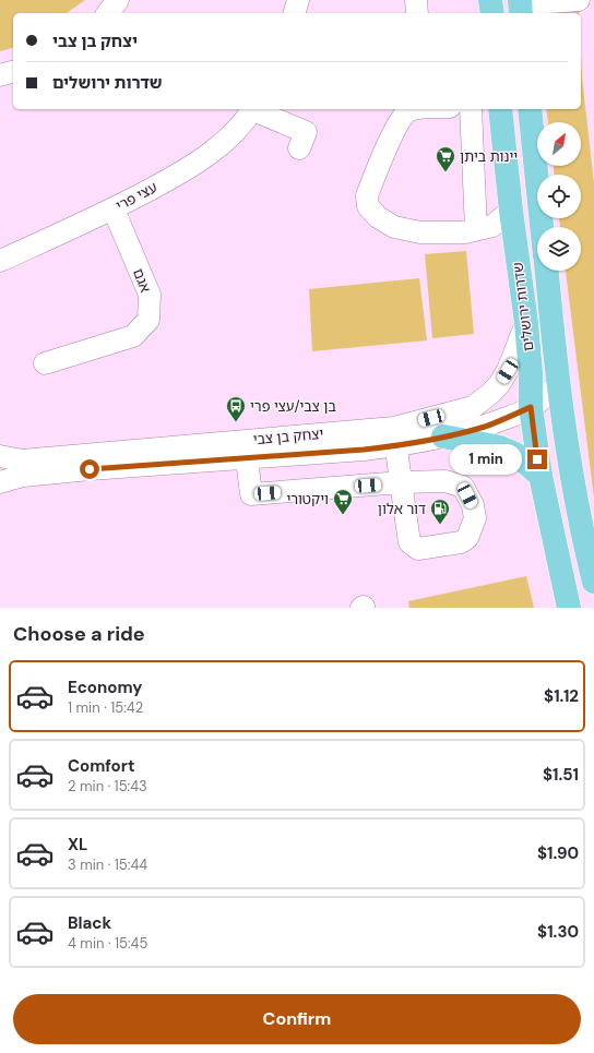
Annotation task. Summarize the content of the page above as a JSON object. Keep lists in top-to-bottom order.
{
  "streets": {
    "main road": ["שדרות ירושלים"],
    "street": ["עצי פרי", "אגם", "יצחק בן צבי"]
  },
  "crossings": [
    ["עצי פרי", "אגם"],
    ["שדרות ירושלים", "יצחק בן צבי"]
  ],
  "places": {
    "supermarket": ["יינות ביתן", "ויקטורי"],
    "bus stop": ["בן צבי/עצי פרי"],
    "fuel station": ["דור אלון"]
  },
  "north": "top right",
  "page": {
    "banner": ["יצחק בן צבי", "שדרות ירושלים"],
    "bubble": "1 min",
    "heading": "Choose a ride",
    "list": [
      {
        "name": "Economy",
        "note": "1 min · 15:42",
        "value": "$1.12"
      },
      {
        "name": "Comfort",
        "note": "2 min · 15:43",
        "value": "$1.51"
      },
      {
        "name": "XL",
        "note": "3 min · 15:44",
        "value": "$1.90"
      },
      {
        "name": "Black",
        "note": "4 min · 15:45",
        "value": "$1.30"
      }
    ],
    "buttons": "Confirm"
  }
}
